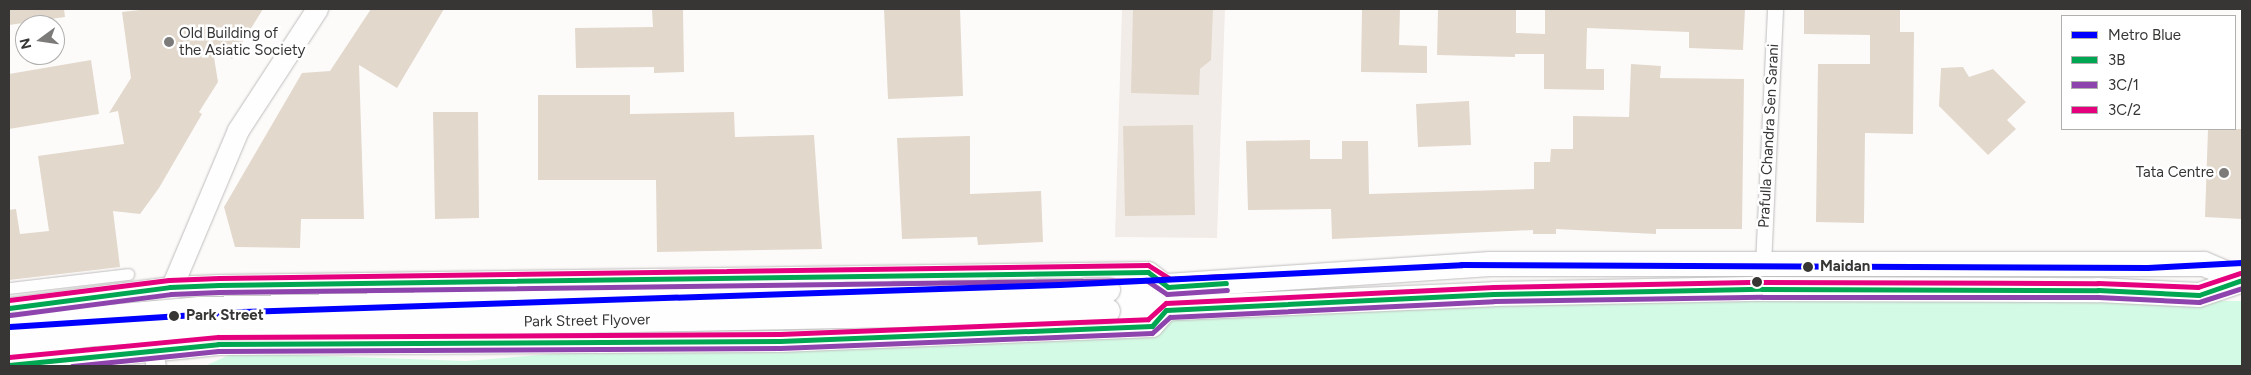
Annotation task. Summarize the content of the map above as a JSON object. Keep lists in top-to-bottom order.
{
  "streets": {
    "main road": ["Park Street Flyover"],
    "street": ["Prafulla Chandra Sen Sarani"]
  },
  "places": [
    "Old Building of the Asiatic Society",
    "Tata Centre",
    "Maidan",
    "Park Street"
  ],
  "lines": [
    "metro line Blue",
    "transit line 3C/2",
    "transit line 3B",
    "transit line 3C/1"
  ],
  "legend": [
    "Metro Blue",
    "3B",
    "3C/1",
    "3C/2"
  ],
  "north": "left"
}
